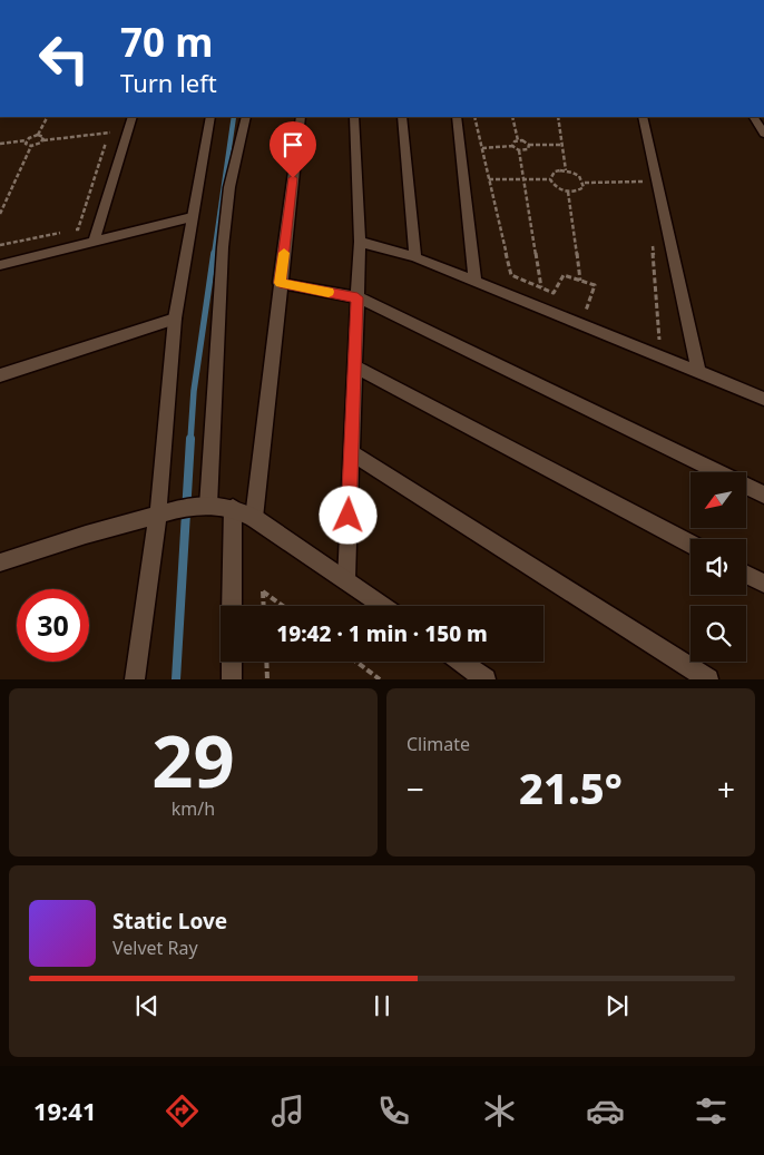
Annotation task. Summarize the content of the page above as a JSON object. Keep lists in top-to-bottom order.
{
  "north": "bottom left",
  "page": {
    "turn": ["70 m", "Turn left"],
    "limit": "30",
    "trip": "19:42 · 1 min · 150 m",
    "tile": [
      ["29", "km/h"],
      "Climate"
    ],
    "heat": ["−", "21.5°", "+"],
    "song": ["Static Love", "Velvet Ray"],
    "tabs": "19:41"
  }
}
